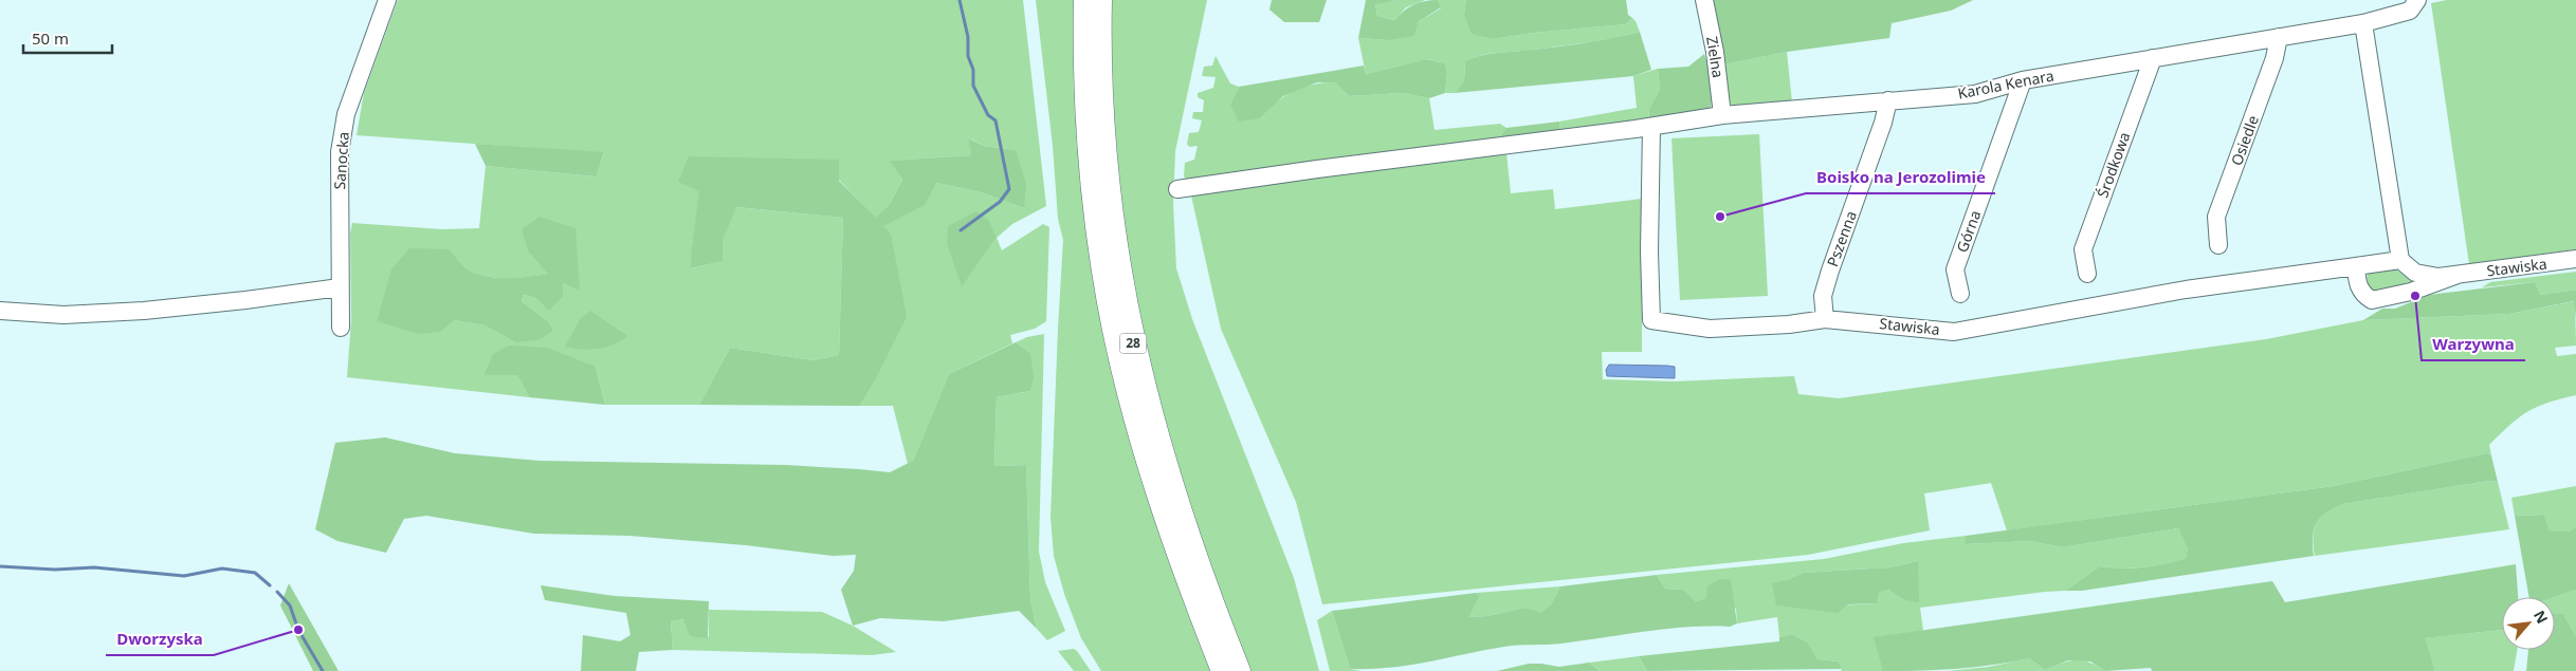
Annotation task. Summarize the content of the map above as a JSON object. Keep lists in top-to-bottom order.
{
  "streets": {
    "main road": ["28"],
    "street": [
      "Zielna",
      "Karola Kenara",
      "Osiedle",
      "Sanocka",
      "Środkowa",
      "Górna",
      "Pszenna",
      "Stawiska"
    ]
  },
  "crossings": [
    ["Zielna", "Karola Kenara"],
    ["Karola Kenara", "Osiedle"],
    ["Karola Kenara", "Środkowa"],
    ["Karola Kenara", "Górna"],
    ["Karola Kenara", "Pszenna"],
    ["Karola Kenara", "Stawiska"],
    ["Pszenna", "Stawiska"]
  ],
  "places": ["Boisko na Jerozolimie", "Warzywna", "Dworzyska"],
  "scale_bar": "50 m",
  "north": "top right"
}
